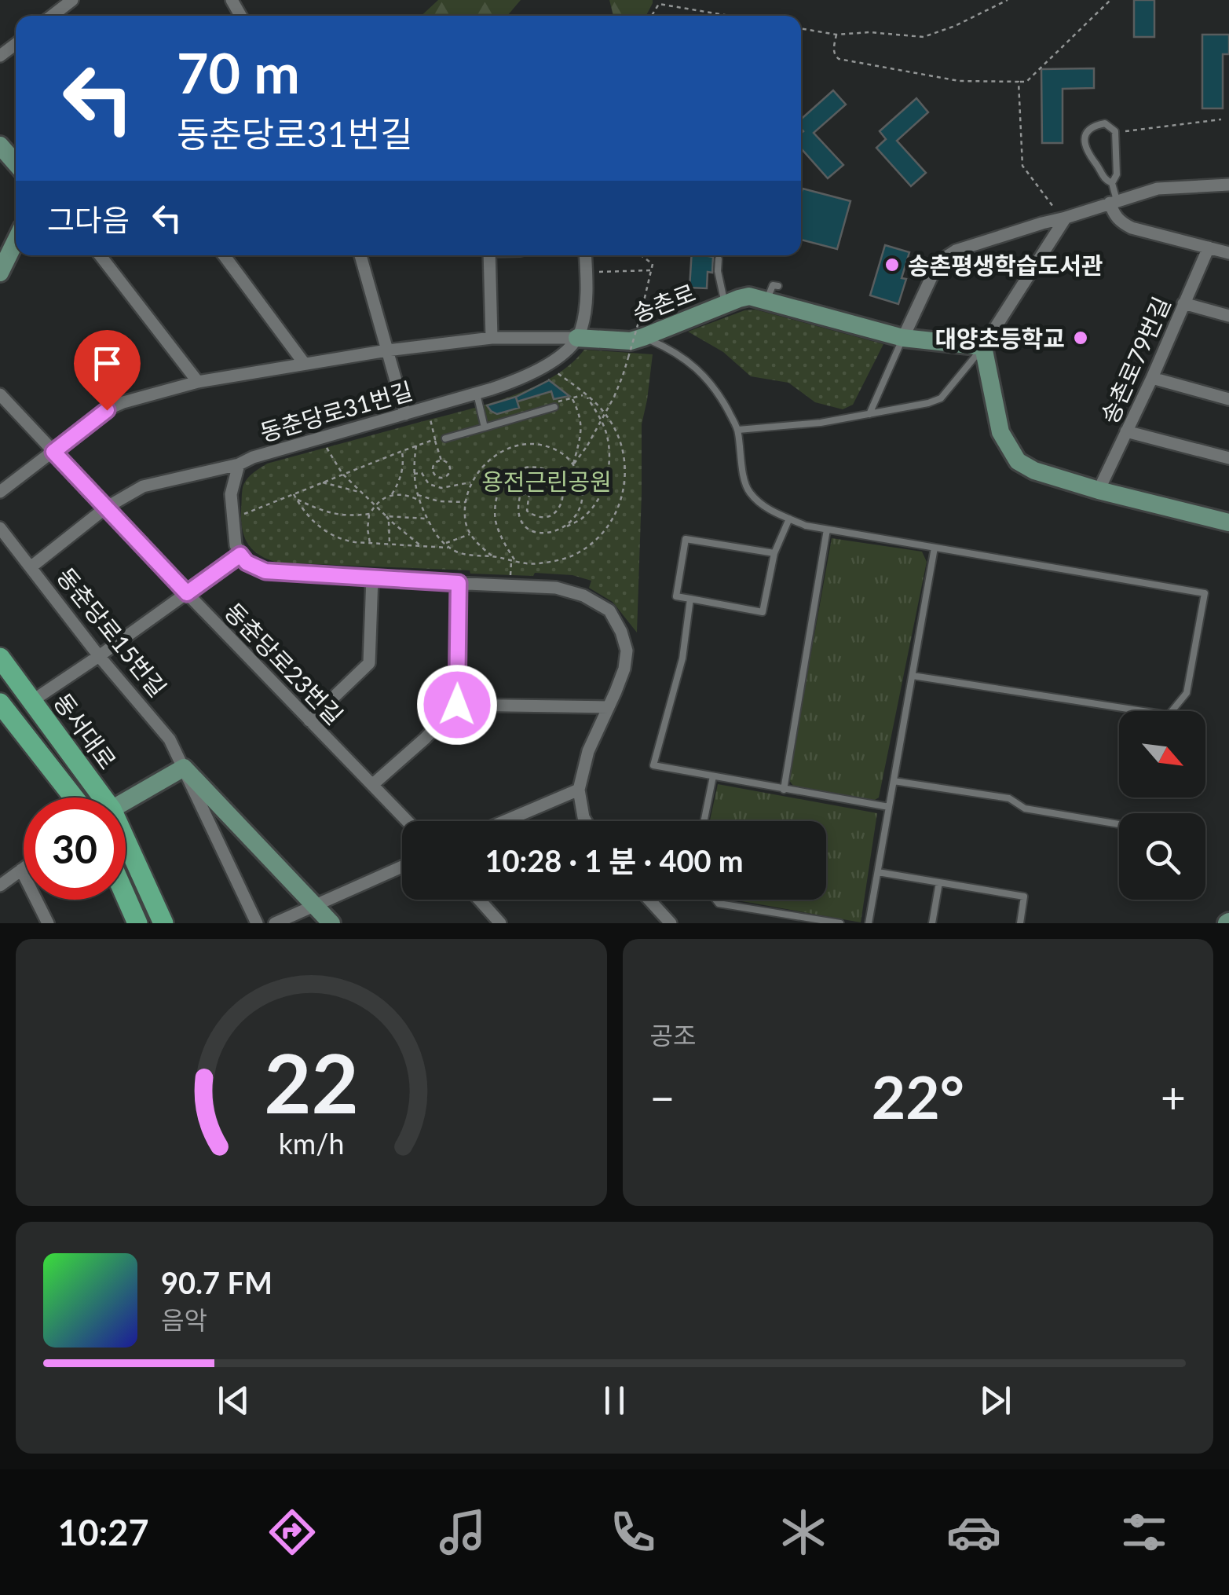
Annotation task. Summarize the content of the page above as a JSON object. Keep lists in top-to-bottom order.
{
  "streets": {
    "main road": ["동서대로"],
    "street": [
      "송촌로",
      "송촌로79번길",
      "동춘당로31번길",
      "동춘당로15번길",
      "동춘당로23번길"
    ]
  },
  "crossings": [
    ["송촌로", "동춘당로31번길"],
    ["송촌로", "동춘당로23번길"]
  ],
  "parks": ["용전근린공원"],
  "places": ["송촌평생학습도서관", "대양초등학교"],
  "north": "bottom right",
  "page": {
    "turn": ["70 m", "동춘당로31번길"],
    "then": "그다음",
    "limit": "30",
    "trip": "10:28 · 1 분 · 400 m",
    "tile": "공조",
    "heat": ["−", "22°", "+"],
    "song": ["90.7 FM", "음악"],
    "tabs": "10:27",
    "gauge": ["22", "km/h"]
  }
}
